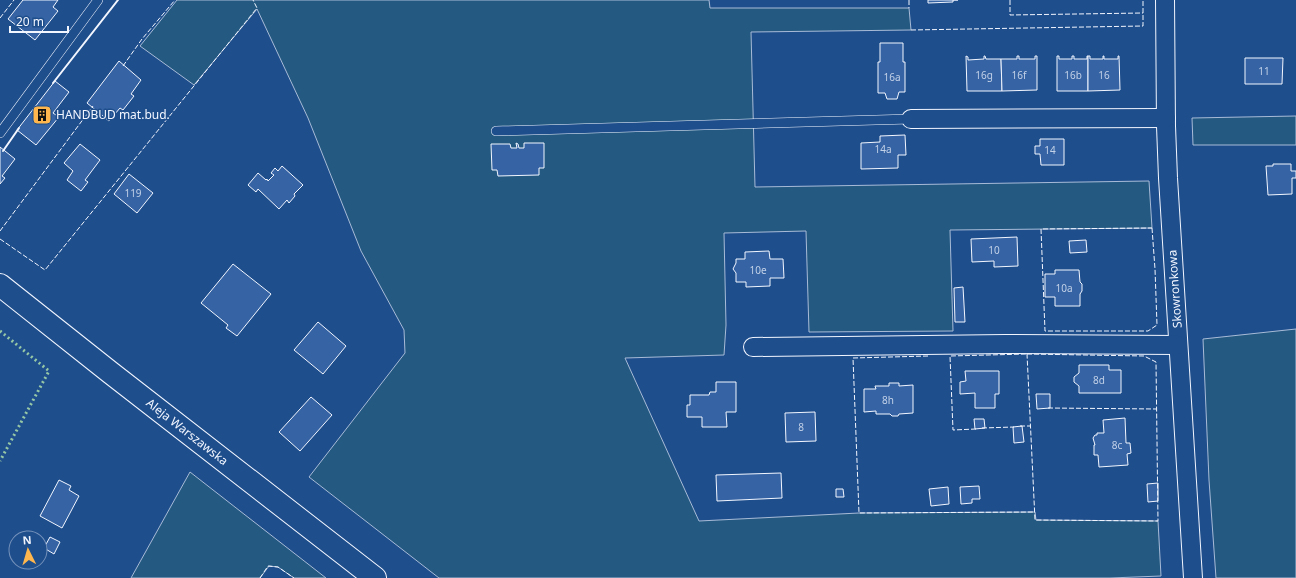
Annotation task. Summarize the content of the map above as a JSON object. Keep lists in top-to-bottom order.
{
  "streets": {
    "street": ["Skowronkowa", "Aleja Warszawska"]
  },
  "places": {
    "building": ["HANDBUD mat.bud."]
  },
  "house_numbers": [
    "11",
    "16g",
    "16f",
    "16b",
    "16",
    "16a",
    "14a",
    "14",
    "119",
    "10",
    "10e",
    "10a",
    "8d",
    "8h",
    "8",
    "8c"
  ],
  "scale_bar": "20 m",
  "north": "top"
}
